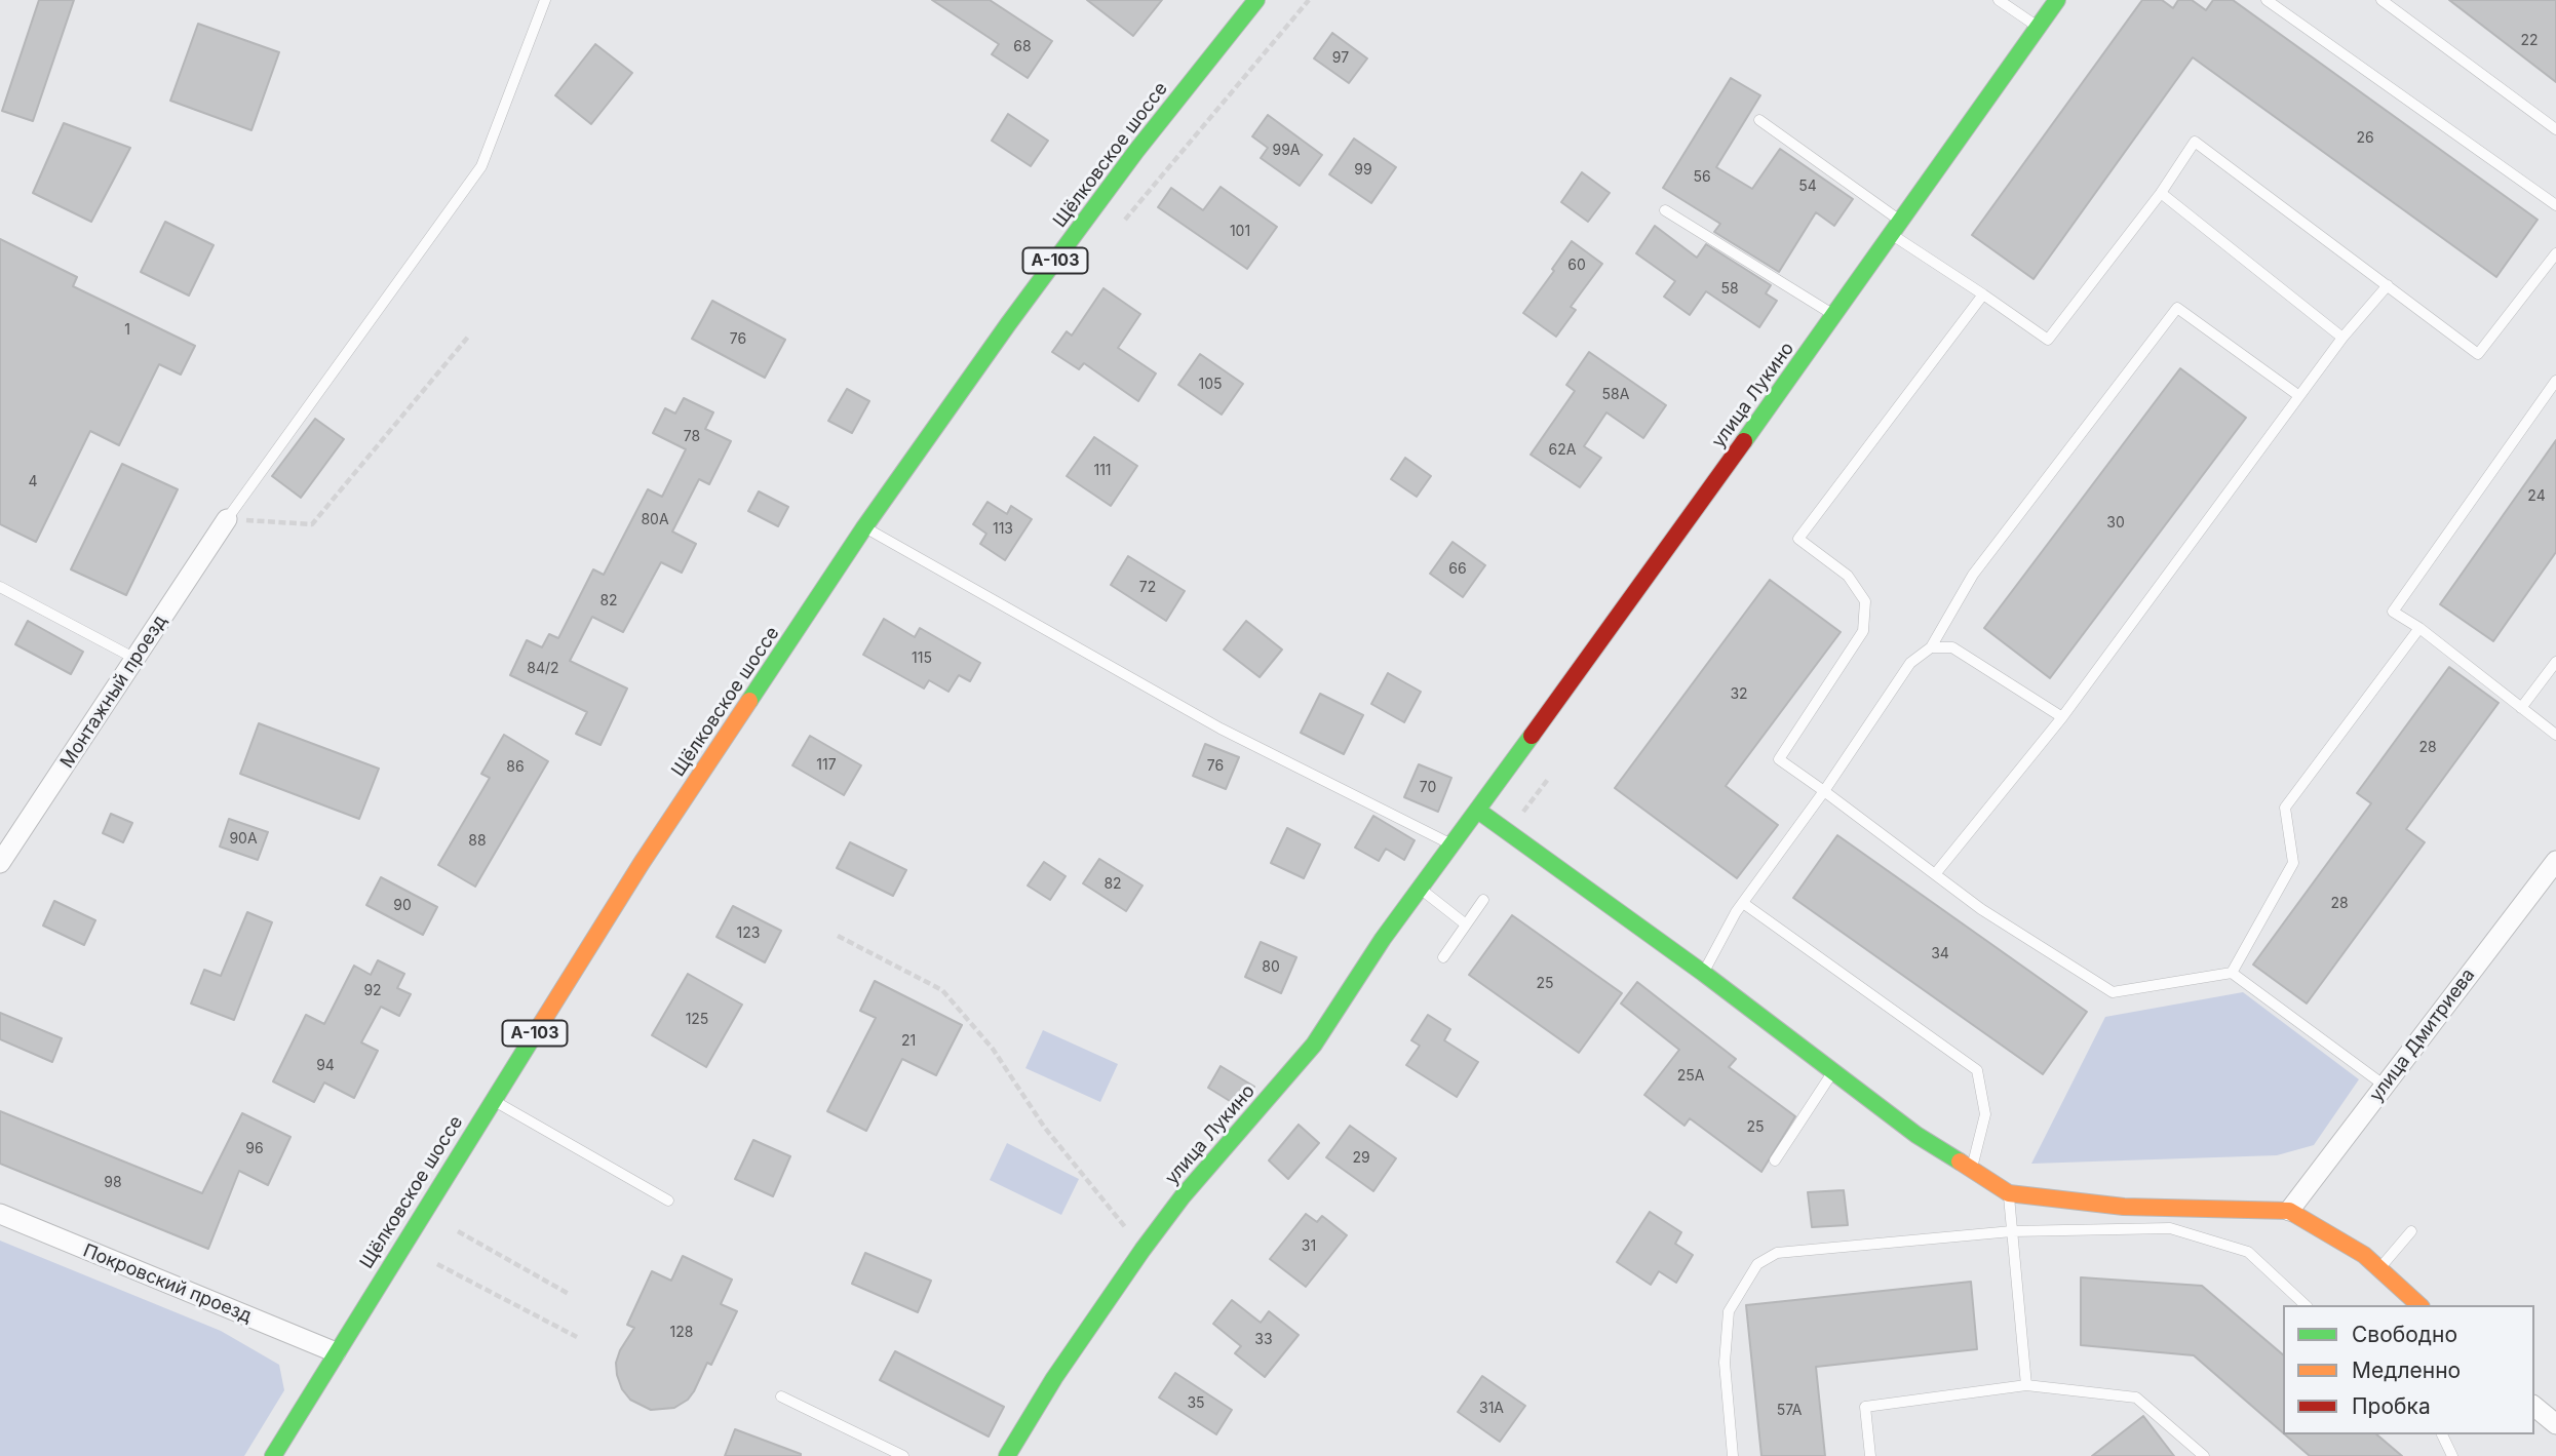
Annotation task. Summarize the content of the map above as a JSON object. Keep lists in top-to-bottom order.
{
  "streets": {
    "street": [
      "Щёлковское шоссе",
      "А-103",
      "улица Лукино",
      "Монтажный проезд",
      "улица Дмитриева",
      "Покровский проезд"
    ]
  },
  "crossings": [
    ["Щёлковское шоссе", "Покровский проезд"]
  ],
  "house_numbers": [
    "22",
    "68",
    "97",
    "26",
    "99А",
    "99",
    "56",
    "54",
    "101",
    "60",
    "58",
    "1",
    "76",
    "105",
    "58А",
    "78",
    "62А",
    "111",
    "4",
    "24",
    "80А",
    "30",
    "113",
    "66",
    "72",
    "82",
    "115",
    "84/2",
    "32",
    "28",
    "117",
    "76",
    "86",
    "70",
    "90А",
    "88",
    "82",
    "28",
    "90",
    "123",
    "34",
    "80",
    "25",
    "92",
    "125",
    "21",
    "94",
    "25А",
    "25",
    "96",
    "29",
    "98",
    "31",
    "128",
    "33",
    "35",
    "31А",
    "57А"
  ],
  "legend": ["Свободно", "Медленно", "Пробка"]
}
